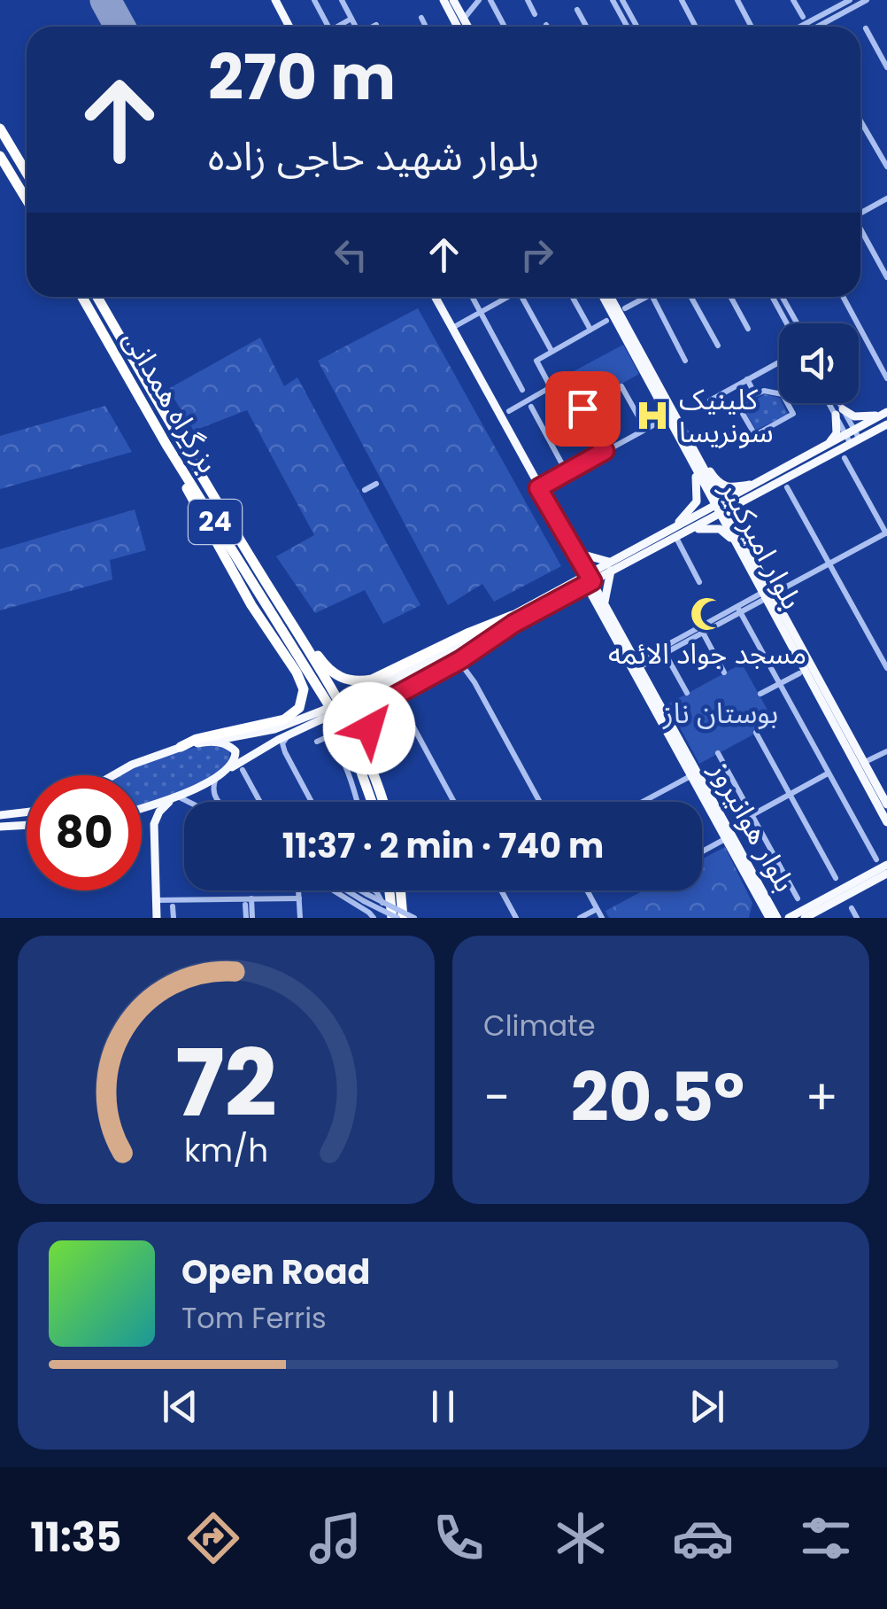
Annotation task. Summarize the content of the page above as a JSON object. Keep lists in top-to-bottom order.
{
  "streets": {
    "highway": ["بزرگراه همدانی", "24"],
    "main road": ["بلوار امیرکبیر", "بلوار هوانیروز"]
  },
  "parks": ["بوستان ناز"],
  "places": {
    "hospital": ["کلینیک سونریسا"],
    "mosque": ["مسجد جواد الائمه"]
  },
  "page": {
    "turn": ["270 m", "بلوار شهید حاجی زاده"],
    "limit": "80",
    "trip": "11:37 · 2 min · 740 m",
    "tile": "Climate",
    "heat": ["−", "20.5°", "+"],
    "song": ["Open Road", "Tom Ferris"],
    "tabs": "11:35",
    "gauge": ["72", "km/h"]
  }
}
